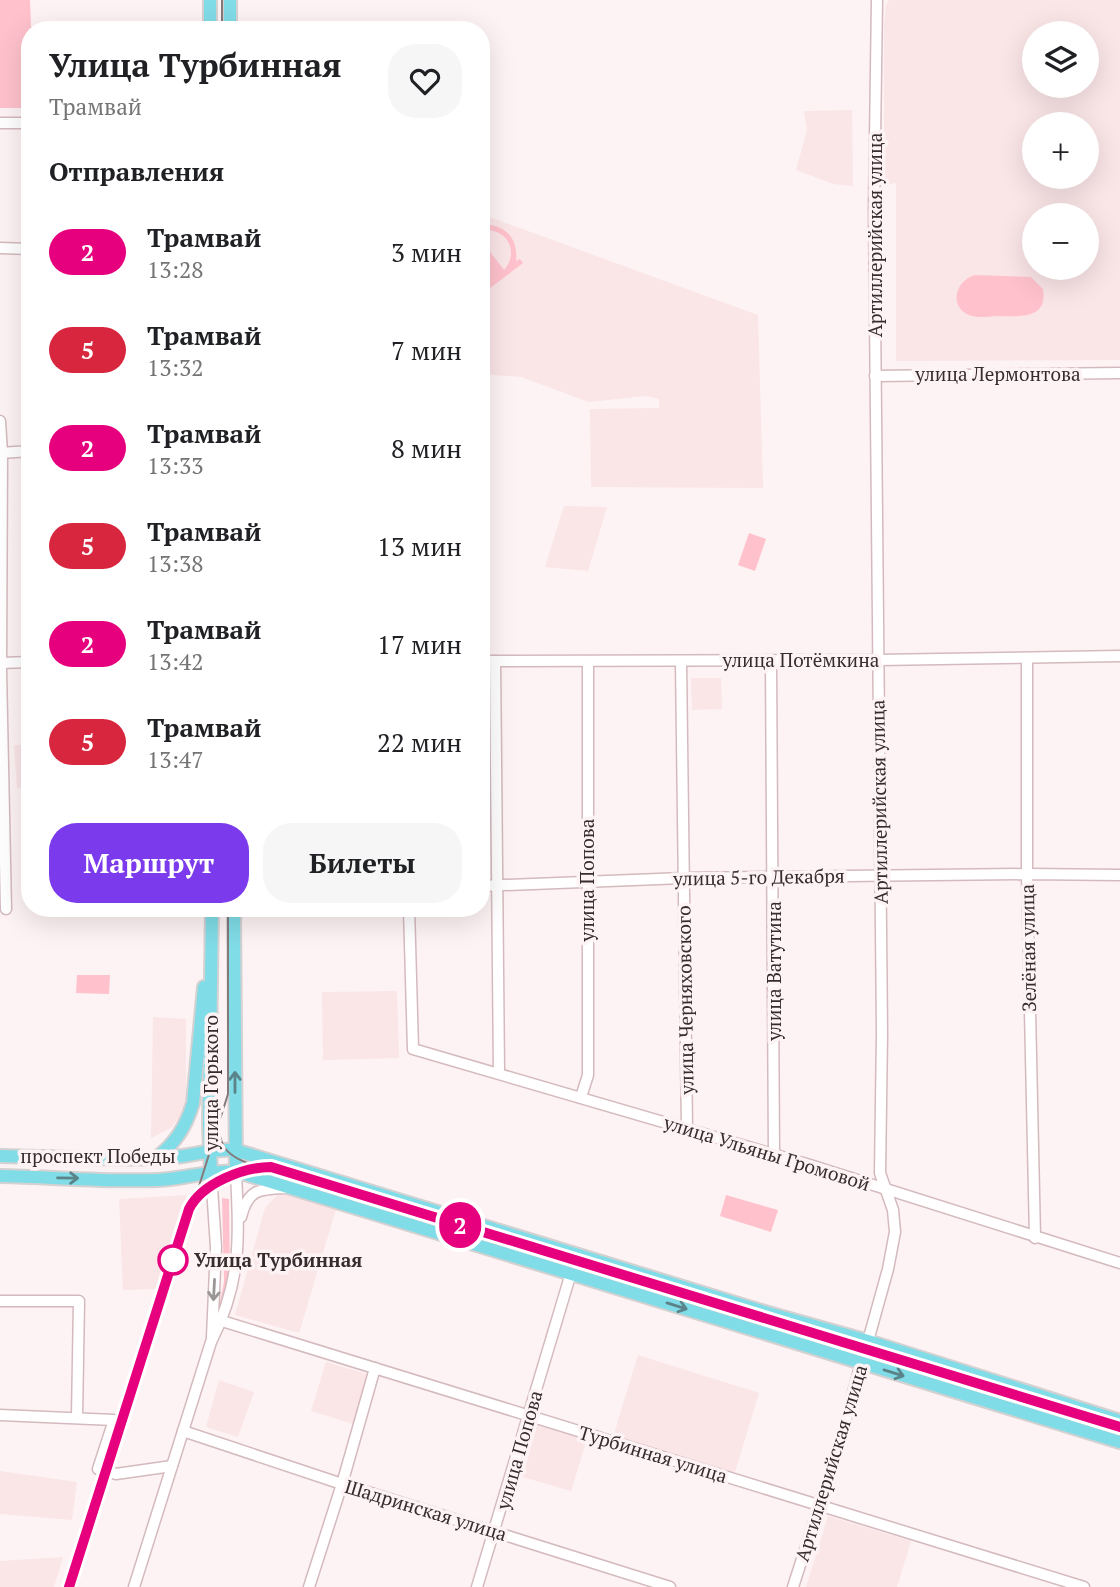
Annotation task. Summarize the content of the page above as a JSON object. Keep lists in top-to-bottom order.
{
  "streets": {
    "main road": ["Артиллерийская улица", "улица Горького", "проспект Победы"],
    "street": [
      "улица Лермонтова",
      "улица Потёмкина",
      "улица 5-го Декабря",
      "улица Попова",
      "Зелёная улица",
      "улица Ватутина",
      "улица Черняховского",
      "улица Ульяны Громовой",
      "Турбинная улица",
      "Шадринская улица"
    ]
  },
  "crossings": [
    ["Артиллерийская улица", "улица Лермонтова"],
    ["Артиллерийская улица", "улица Потёмкина"],
    ["Артиллерийская улица", "улица 5-го Декабря"],
    ["Артиллерийская улица", "улица Ульяны Громовой"],
    ["Артиллерийская улица", "проспект Победы"],
    ["Артиллерийская улица", "Турбинная улица"],
    ["улица Потёмкина", "улица Попова"],
    ["улица Потёмкина", "Зелёная улица"],
    ["улица Потёмкина", "улица Ватутина"],
    ["улица Потёмкина", "улица Черняховского"],
    ["улица 5-го Декабря", "улица Попова"],
    ["улица 5-го Декабря", "Зелёная улица"],
    ["улица 5-го Декабря", "улица Ватутина"],
    ["улица 5-го Декабря", "улица Черняховского"],
    ["улица Попова", "улица Ульяны Громовой"],
    ["улица Попова", "проспект Победы"],
    ["улица Попова", "Турбинная улица"],
    ["улица Попова", "Шадринская улица"],
    ["Зелёная улица", "улица Ульяны Громовой"],
    ["улица Ватутина", "улица Ульяны Громовой"],
    ["улица Черняховского", "улица Ульяны Громовой"],
    ["улица Горького", "проспект Победы"],
    ["улица Горького", "Турбинная улица"],
    ["улица Горького", "Шадринская улица"]
  ],
  "places": ["Улица Турбинная"],
  "lines": ["tram line 2"],
  "page": {
    "on_map": "2",
    "map_buttons": ["+", "−"],
    "heading": [
      ["Улица Турбинная", "Трамвай"],
      "Отправления"
    ],
    "list": [
      {
        "mark": "2",
        "name": "Трамвай",
        "note": "13:28",
        "value": "3 мин"
      },
      {
        "mark": "5",
        "name": "Трамвай",
        "note": "13:32",
        "value": "7 мин"
      },
      {
        "mark": "2",
        "name": "Трамвай",
        "note": "13:33",
        "value": "8 мин"
      },
      {
        "mark": "5",
        "name": "Трамвай",
        "note": "13:38",
        "value": "13 мин"
      },
      {
        "mark": "2",
        "name": "Трамвай",
        "note": "13:42",
        "value": "17 мин"
      },
      {
        "mark": "5",
        "name": "Трамвай",
        "note": "13:47",
        "value": "22 мин"
      }
    ],
    "buttons": ["Маршрут", "Билеты"]
  }
}
